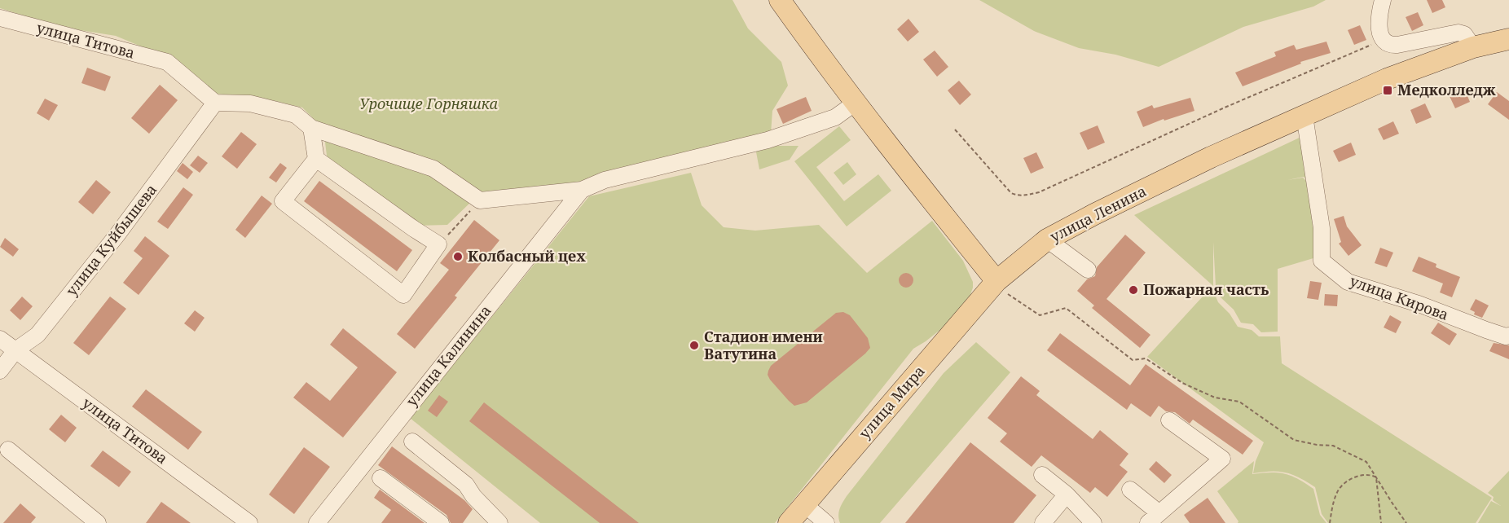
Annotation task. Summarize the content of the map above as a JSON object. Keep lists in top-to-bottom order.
{
  "streets": {
    "main road": ["улица Ленина", "улица Мира"],
    "street": [
      "улица Титова",
      "улица Куйбышева",
      "улица Кирова",
      "улица Калинина"
    ]
  },
  "crossings": [
    ["улица Титова", "улица Куйбышева"],
    ["улица Ленина", "улица Кирова"],
    ["улица Ленина", "улица Мира"]
  ],
  "parks": ["Урочище Горняшка"],
  "places": {
    "transit": ["Медколледж"],
    "other": ["Колбасный цех", "Пожарная часть", "Стадион имени Ватутина"]
  }
}
